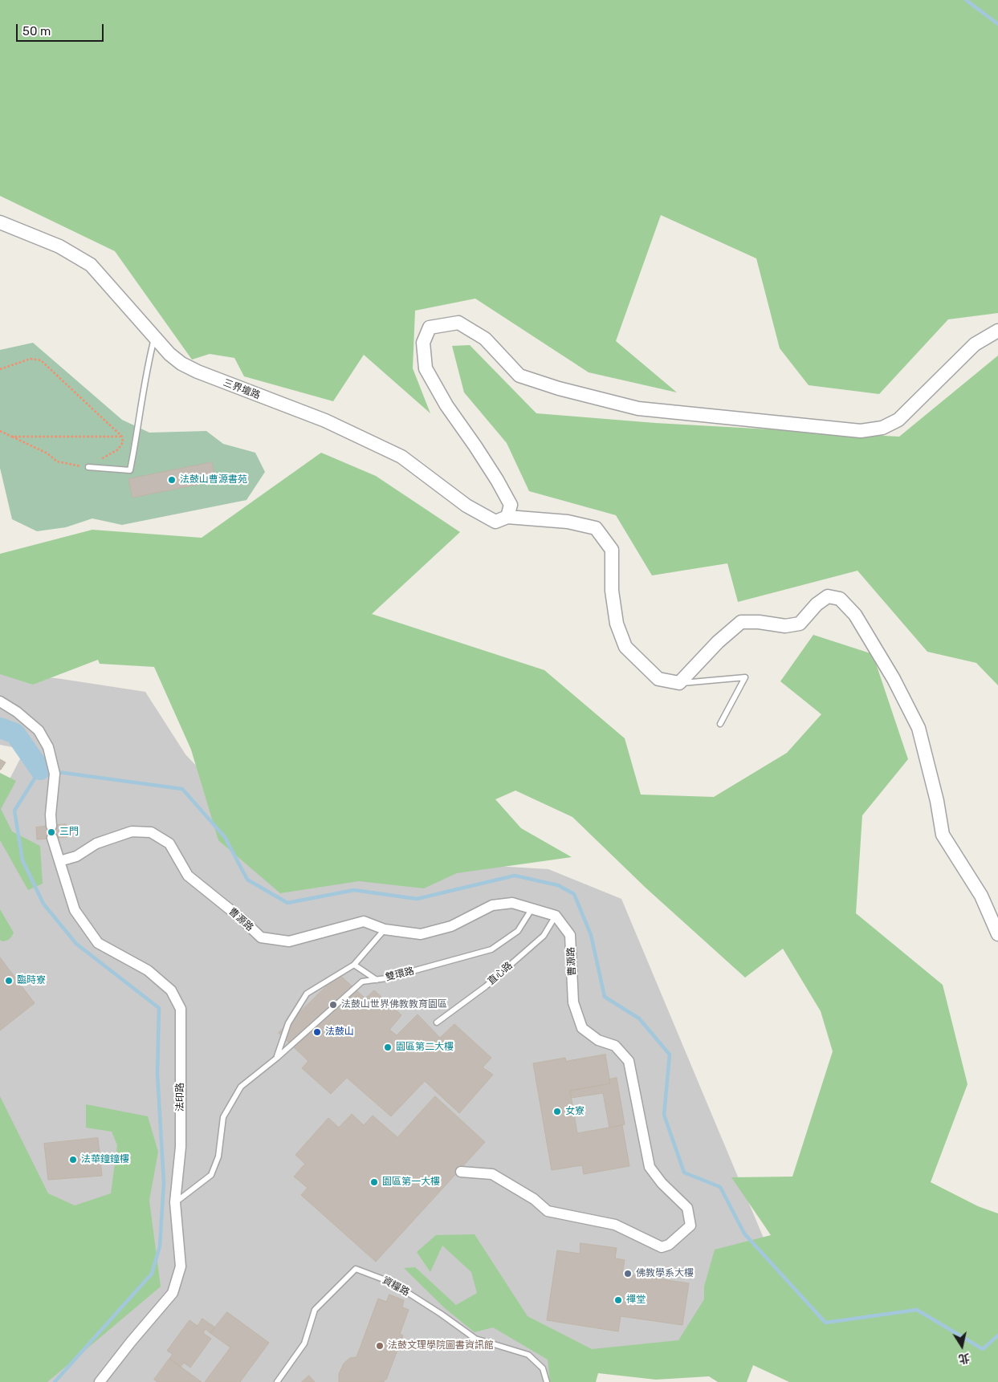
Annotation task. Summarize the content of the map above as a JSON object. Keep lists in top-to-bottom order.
{
  "streets": {
    "street": ["三界壇路", "曹源路", "法印路"],
    "lane": ["直心路", "雙環路", "資糧路"]
  },
  "crossings": [
    ["曹源路", "直心路"],
    ["曹源路", "雙環路"],
    ["曹源路", "法印路"],
    ["雙環路", "法印路"]
  ],
  "places": [
    "法鼓山曹源書苑",
    "三門",
    "臨時寮",
    "法鼓山世界佛教教育園區",
    "法鼓山",
    "園區第二大樓",
    "女寮",
    "法華鐘鐘樓",
    "園區第一大樓",
    "佛教學系大樓",
    "禪堂",
    "法鼓文理學院圖書資訊館"
  ],
  "scale_bar": "50 m",
  "north": "bottom"
}
